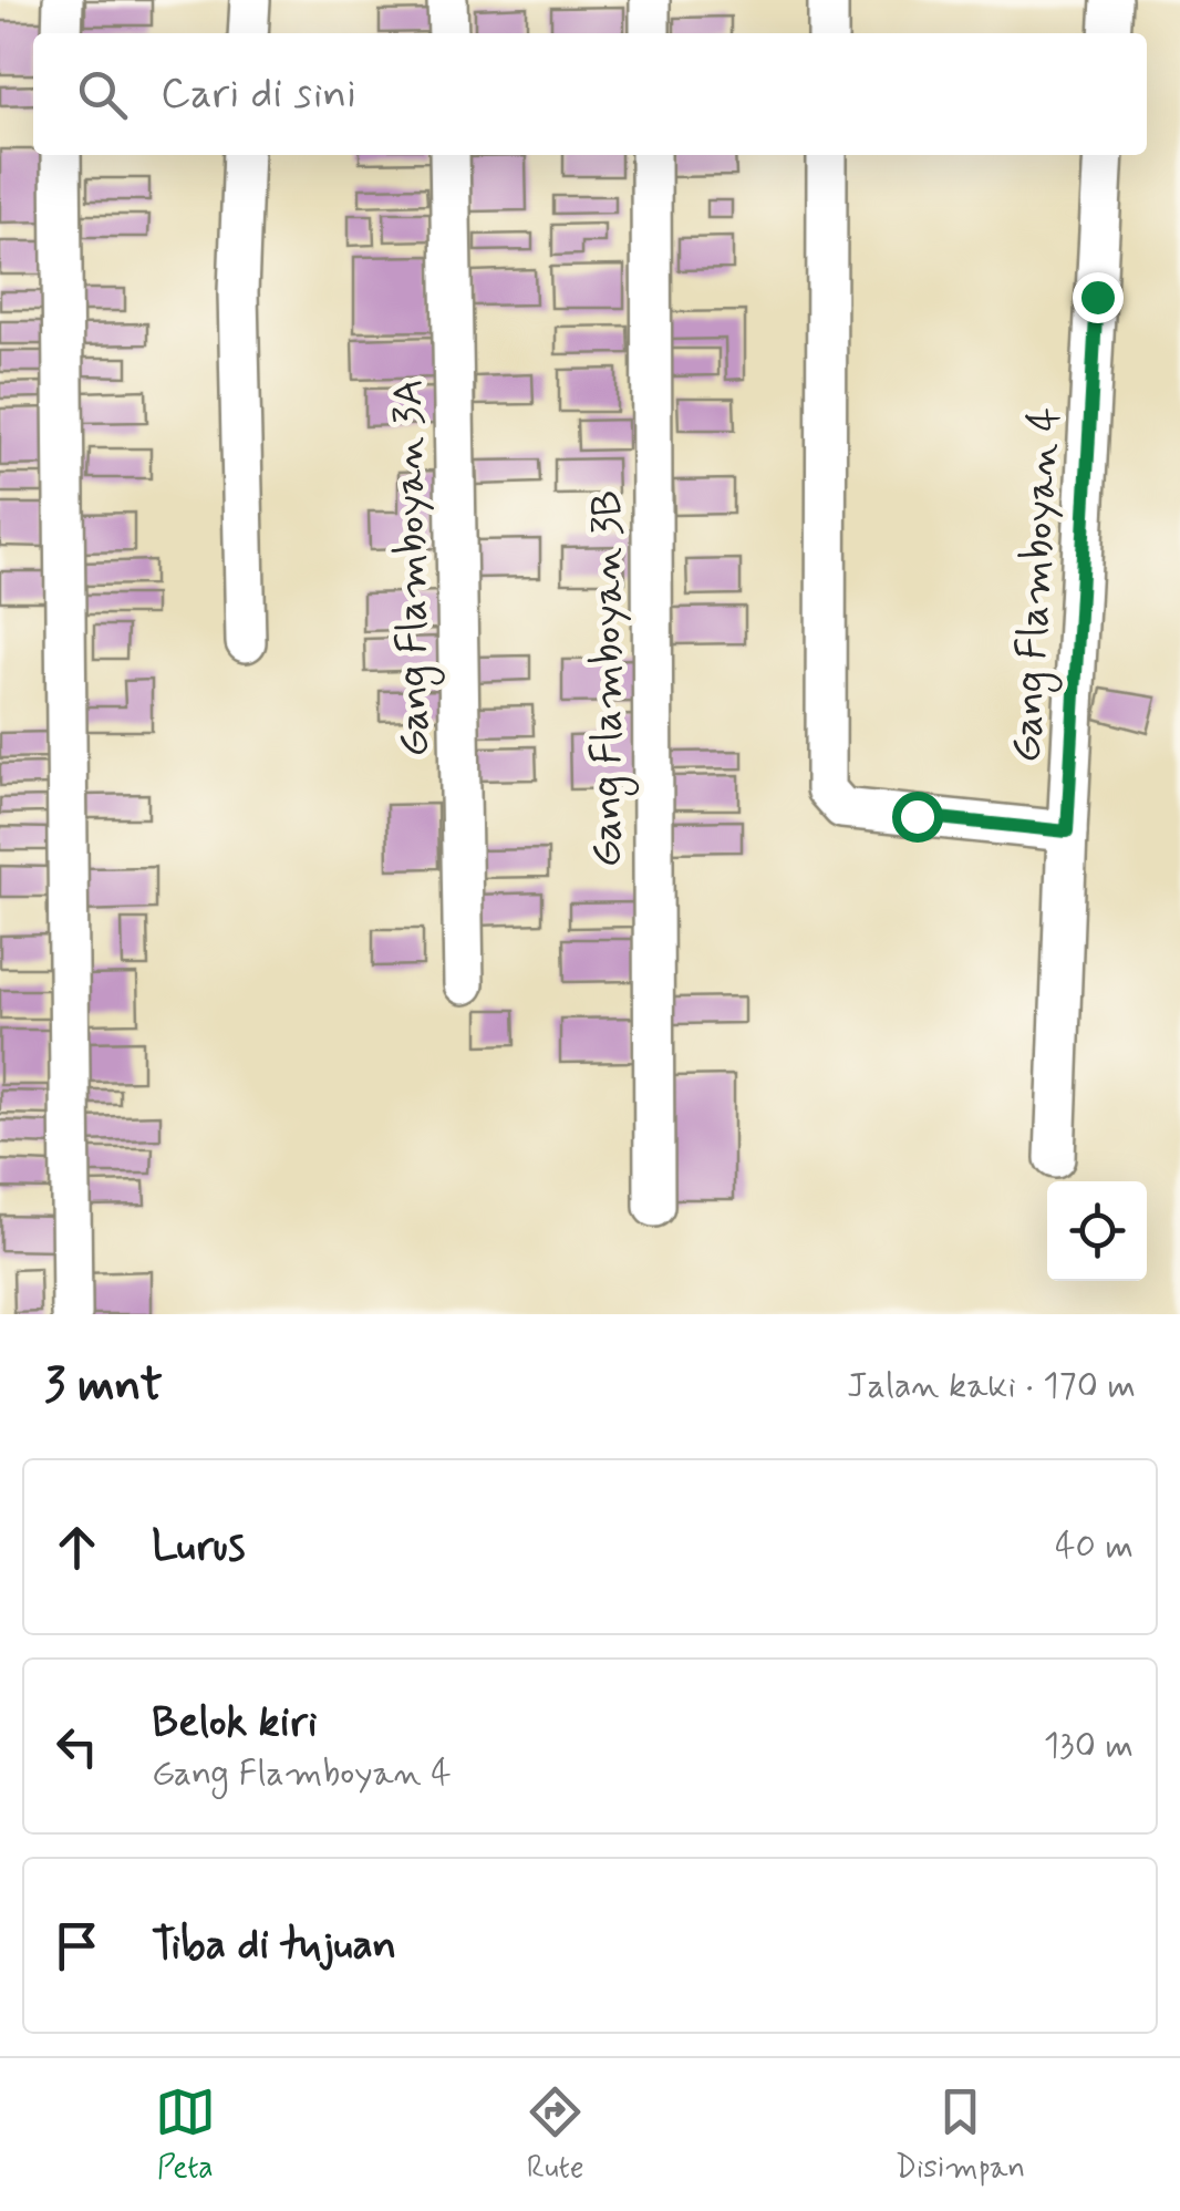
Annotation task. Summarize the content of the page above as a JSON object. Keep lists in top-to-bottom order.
{
  "streets": {
    "street": ["Gang Flamboyan 3A", "Gang Flamboyan 4", "Gang Flamboyan 3B"]
  },
  "page": {
    "search": "Cari di sini",
    "heading": ["3 mnt", "Jalan kaki · 170 m"],
    "list": [
      ["Lurus", "40 m"],
      ["Belok kiri", "Gang Flamboyan 4", "130 m"],
      "Tiba di tujuan"
    ],
    "nav": ["Peta", "Rute", "Disimpan"]
  }
}
